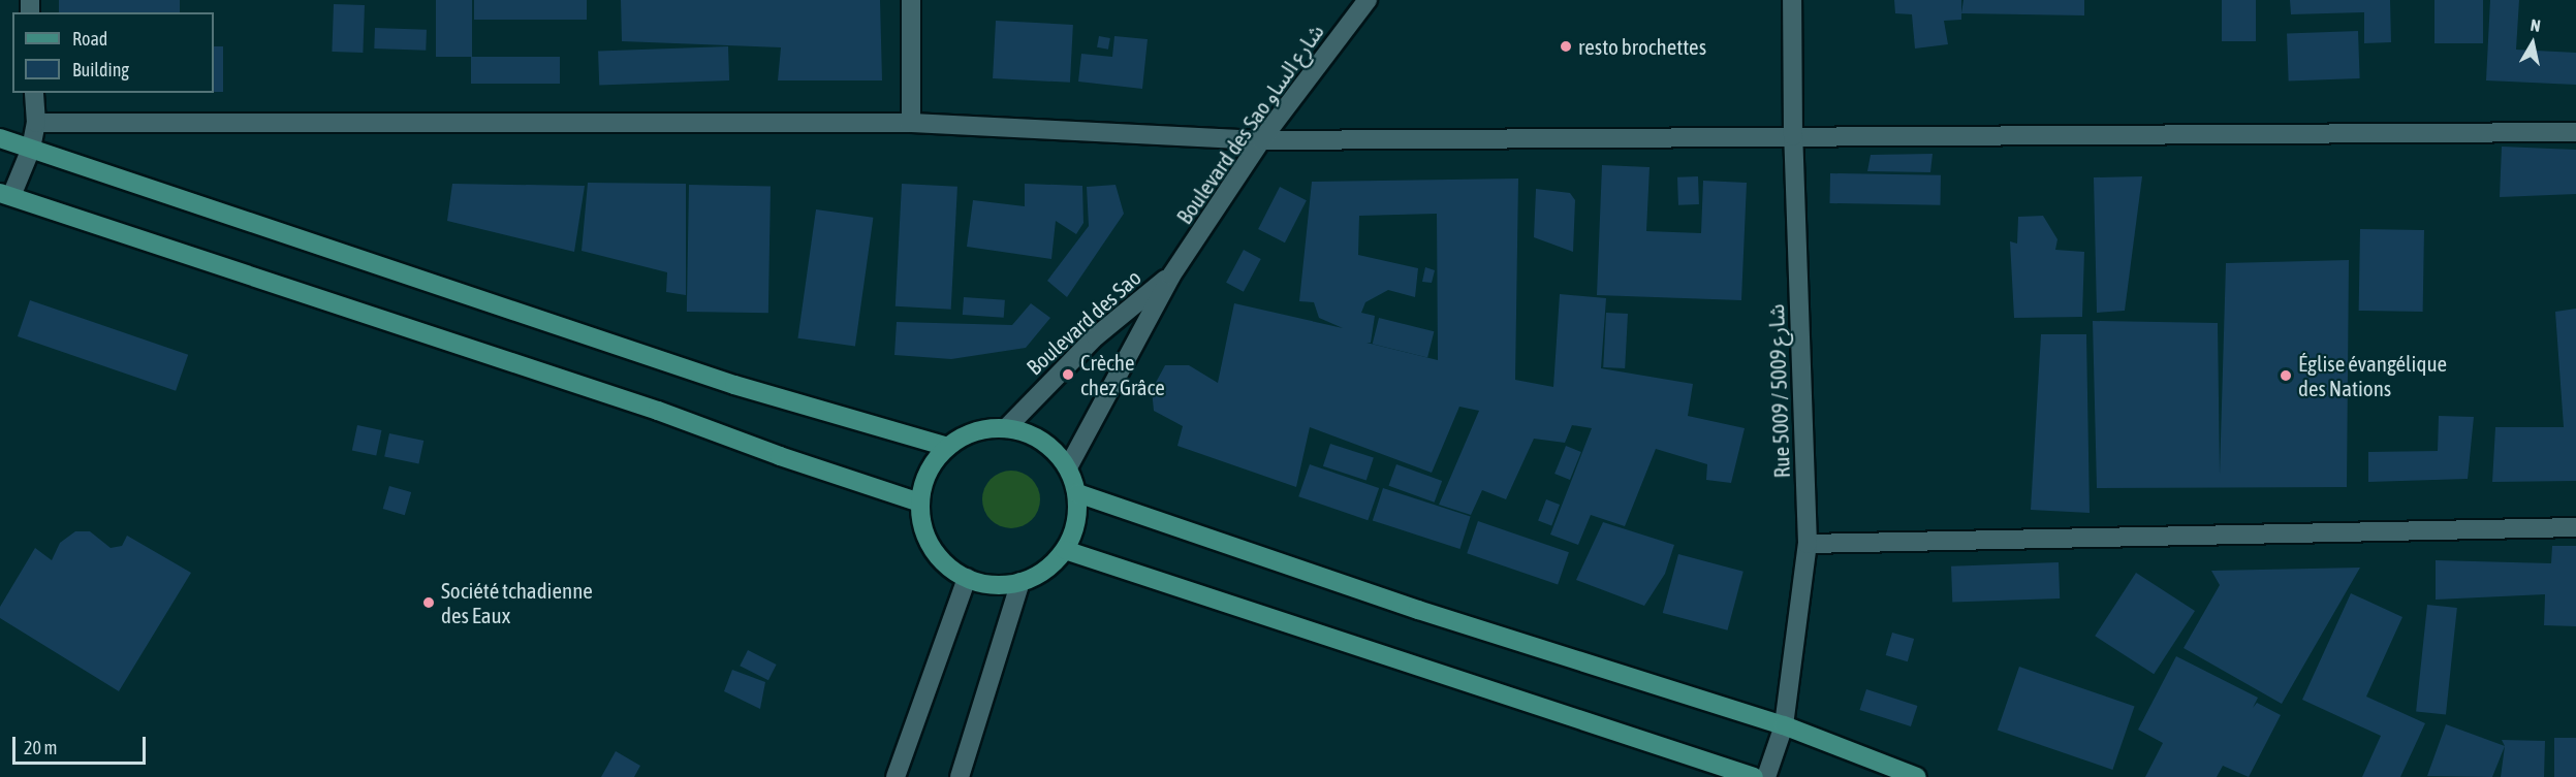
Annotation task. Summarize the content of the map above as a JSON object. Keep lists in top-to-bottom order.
{
  "streets": {
    "street": ["Boulevard des Sao شارع الساو", "Boulevard des Sao", "Rue 5009 / شارع 5009"]
  },
  "crossings": [
    ["Boulevard des Sao شارع الساو", "Boulevard des Sao"]
  ],
  "places": [
    "resto brochettes",
    "Crèche chez Grâce",
    "Église évangélique des Nations",
    "Société tchadienne des Eaux"
  ],
  "legend": ["Road", "Building"],
  "scale_bar": "20 m",
  "north": "top"
}
